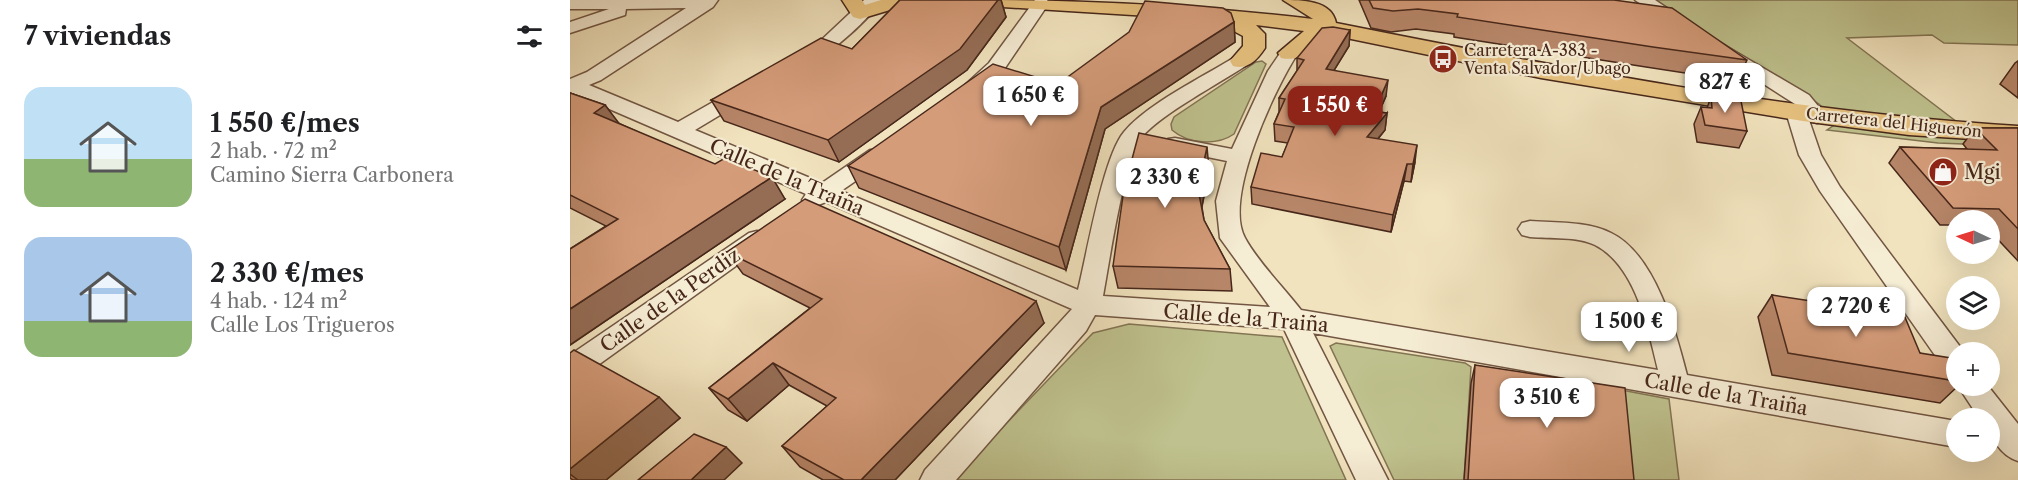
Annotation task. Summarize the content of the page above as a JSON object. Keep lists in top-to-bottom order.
{
  "streets": {
    "main road": ["Carretera del Higuerón"],
    "street": ["Calle de la Traiña", "Calle de la Perdiz"]
  },
  "places": {
    "bus stop": ["Carretera A-383 - Venta Salvador/Ubago"],
    "shop": ["Mgi"]
  },
  "north": "left",
  "page": {
    "heading": "7 viviendas",
    "price": [
      "827 €",
      "1 650 €",
      "1 550 €",
      "2 330 €",
      "2 720 €",
      "1 500 €",
      "3 510 €"
    ],
    "list": [
      {
        "name": "1 550 €/mes",
        "note": "2 hab. · 72 m² · Camino Sierra Carbonera"
      },
      {
        "name": "2 330 €/mes",
        "note": "4 hab. · 124 m² · Calle Los Trigueros"
      }
    ],
    "map_buttons": ["+", "−"]
  }
}
